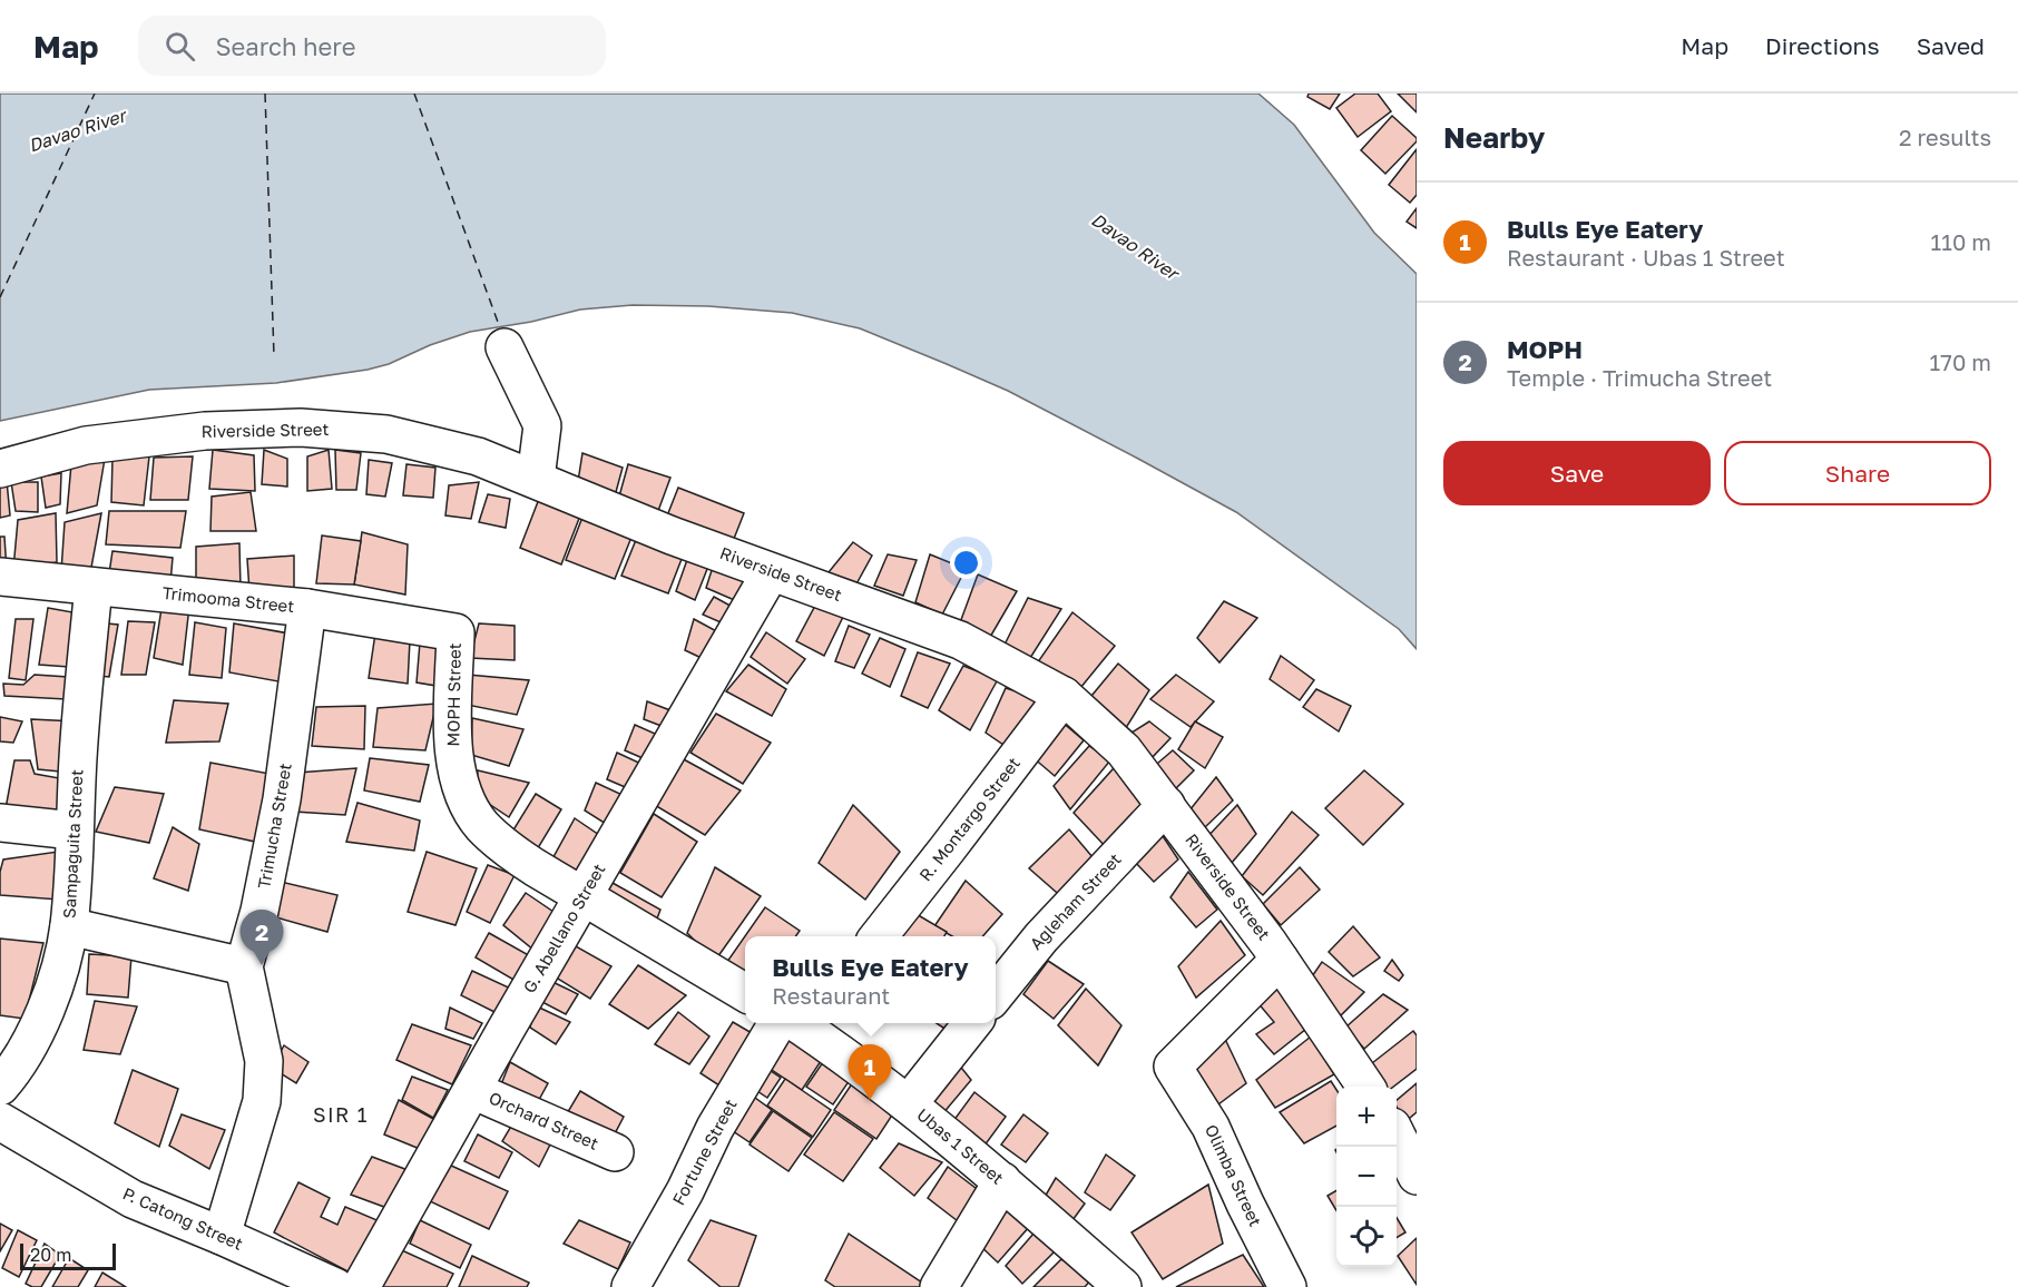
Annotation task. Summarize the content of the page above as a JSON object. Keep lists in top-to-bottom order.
{
  "streets": {
    "street": [
      "Riverside Street",
      "Trimooma Street",
      "MOPH Street",
      "R. Montargo Street",
      "Trimucha Street",
      "Sampaguita Street",
      "Agleham Street",
      "G. Abellano Street",
      "Orchard Street",
      "Ubas 1 Street",
      "Fortune Street",
      "Olimba Street",
      "P. Catong Street"
    ]
  },
  "crossings": [
    ["Riverside Street", "R. Montargo Street"],
    ["Riverside Street", "Agleham Street"],
    ["Riverside Street", "G. Abellano Street"],
    ["Riverside Street", "Olimba Street"],
    ["Trimooma Street", "MOPH Street"],
    ["Trimooma Street", "Trimucha Street"],
    ["Trimooma Street", "Sampaguita Street"],
    ["MOPH Street", "G. Abellano Street"],
    ["Trimucha Street", "P. Catong Street"],
    ["G. Abellano Street", "Orchard Street"]
  ],
  "districts": ["SIR 1"],
  "water": ["Davao River"],
  "scale_bar": "20 m",
  "page": {
    "header": "Map",
    "search": "Search here",
    "nav": ["Map", "Directions", "Saved"],
    "heading": ["Nearby", "2 results"],
    "list": [
      {
        "mark": "1",
        "name": "Bulls Eye Eatery",
        "note": "Restaurant · Ubas 1 Street",
        "value": "110 m"
      },
      {
        "mark": "2",
        "name": "MOPH",
        "note": "Temple · Trimucha Street",
        "value": "170 m"
      }
    ],
    "buttons": ["Save", "Share"],
    "pins": ["2", "1"],
    "popup": ["Bulls Eye Eatery", "Restaurant"],
    "map_buttons": ["+", "−"],
    "scale": "20 m"
  }
}
